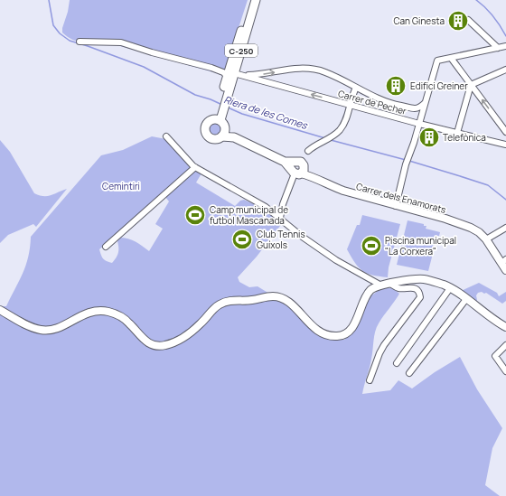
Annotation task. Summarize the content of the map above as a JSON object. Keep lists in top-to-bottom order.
{
  "streets": {
    "main road": ["C-250", "Carrer dels Enamorats"],
    "street": ["Carrer de Pecher"]
  },
  "crossings": [
    ["C-250", "Carrer de Pecher"],
    ["C-250", "Carrer dels Enamorats"]
  ],
  "water": ["Riera de les Comes"],
  "parks": ["Cemintiri"],
  "places": {
    "building": ["Can Ginesta", "Edifici Greiner", "Telefònica"],
    "sports": ["Camp municipal de futbol Mascanada", "Club Tennis Guíxols", "Piscina municipal \"La Corxera\""]
  }
}
